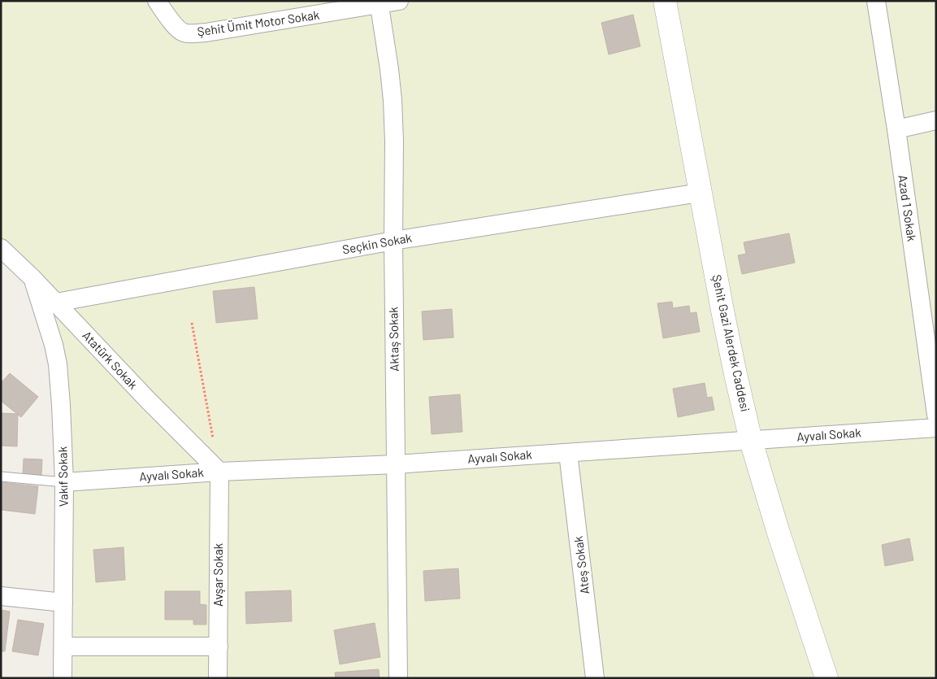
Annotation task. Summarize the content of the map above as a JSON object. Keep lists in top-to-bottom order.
{
  "streets": {
    "street": [
      "Şehit Ümit Motor Sokak",
      "Azad 1 Sokak",
      "Seçkin Sokak",
      "Aktaş Sokak",
      "Şehit Gazi Alerdek Caddesi",
      "Atatürk Sokak",
      "Ayvalı Sokak",
      "Vakıf Sokak",
      "Ateş Sokak",
      "Avşar Sokak"
    ]
  },
  "crossings": [
    ["Şehit Ümit Motor Sokak", "Aktaş Sokak"],
    ["Seçkin Sokak", "Aktaş Sokak"],
    ["Seçkin Sokak", "Şehit Gazi Alerdek Caddesi"],
    ["Seçkin Sokak", "Atatürk Sokak"],
    ["Aktaş Sokak", "Ayvalı Sokak"],
    ["Şehit Gazi Alerdek Caddesi", "Ayvalı Sokak"],
    ["Atatürk Sokak", "Ayvalı Sokak"],
    ["Atatürk Sokak", "Vakıf Sokak"],
    ["Atatürk Sokak", "Avşar Sokak"],
    ["Ayvalı Sokak", "Vakıf Sokak"],
    ["Ayvalı Sokak", "Ateş Sokak"],
    ["Ayvalı Sokak", "Avşar Sokak"]
  ]
}
